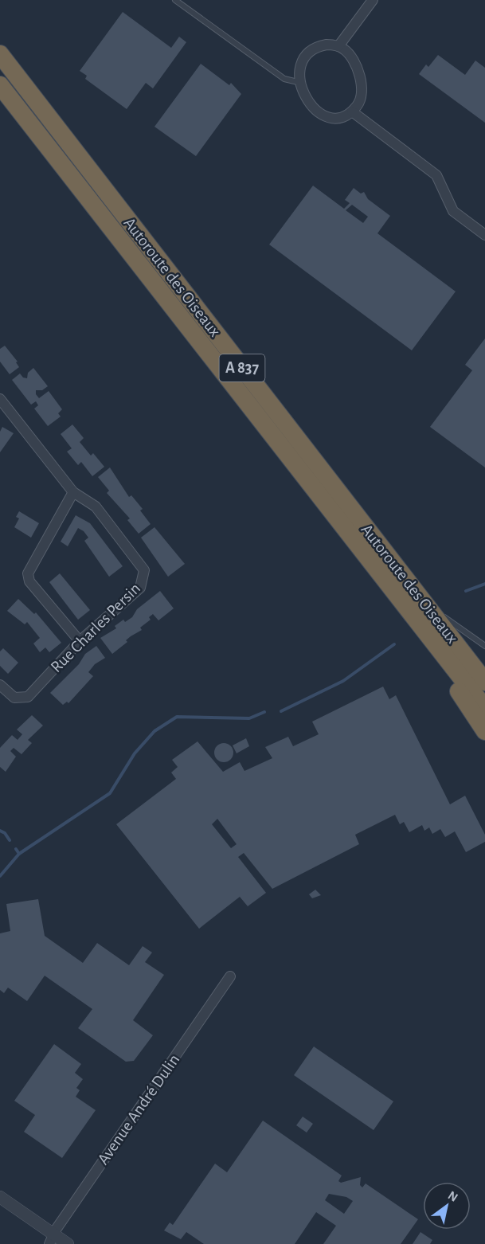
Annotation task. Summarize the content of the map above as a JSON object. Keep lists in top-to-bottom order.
{
  "streets": {
    "highway": ["Autoroute des Oiseaux", "A 837"],
    "street": ["Rue Charles Persin", "Avenue André Dulin"]
  },
  "north": "top right"
}
